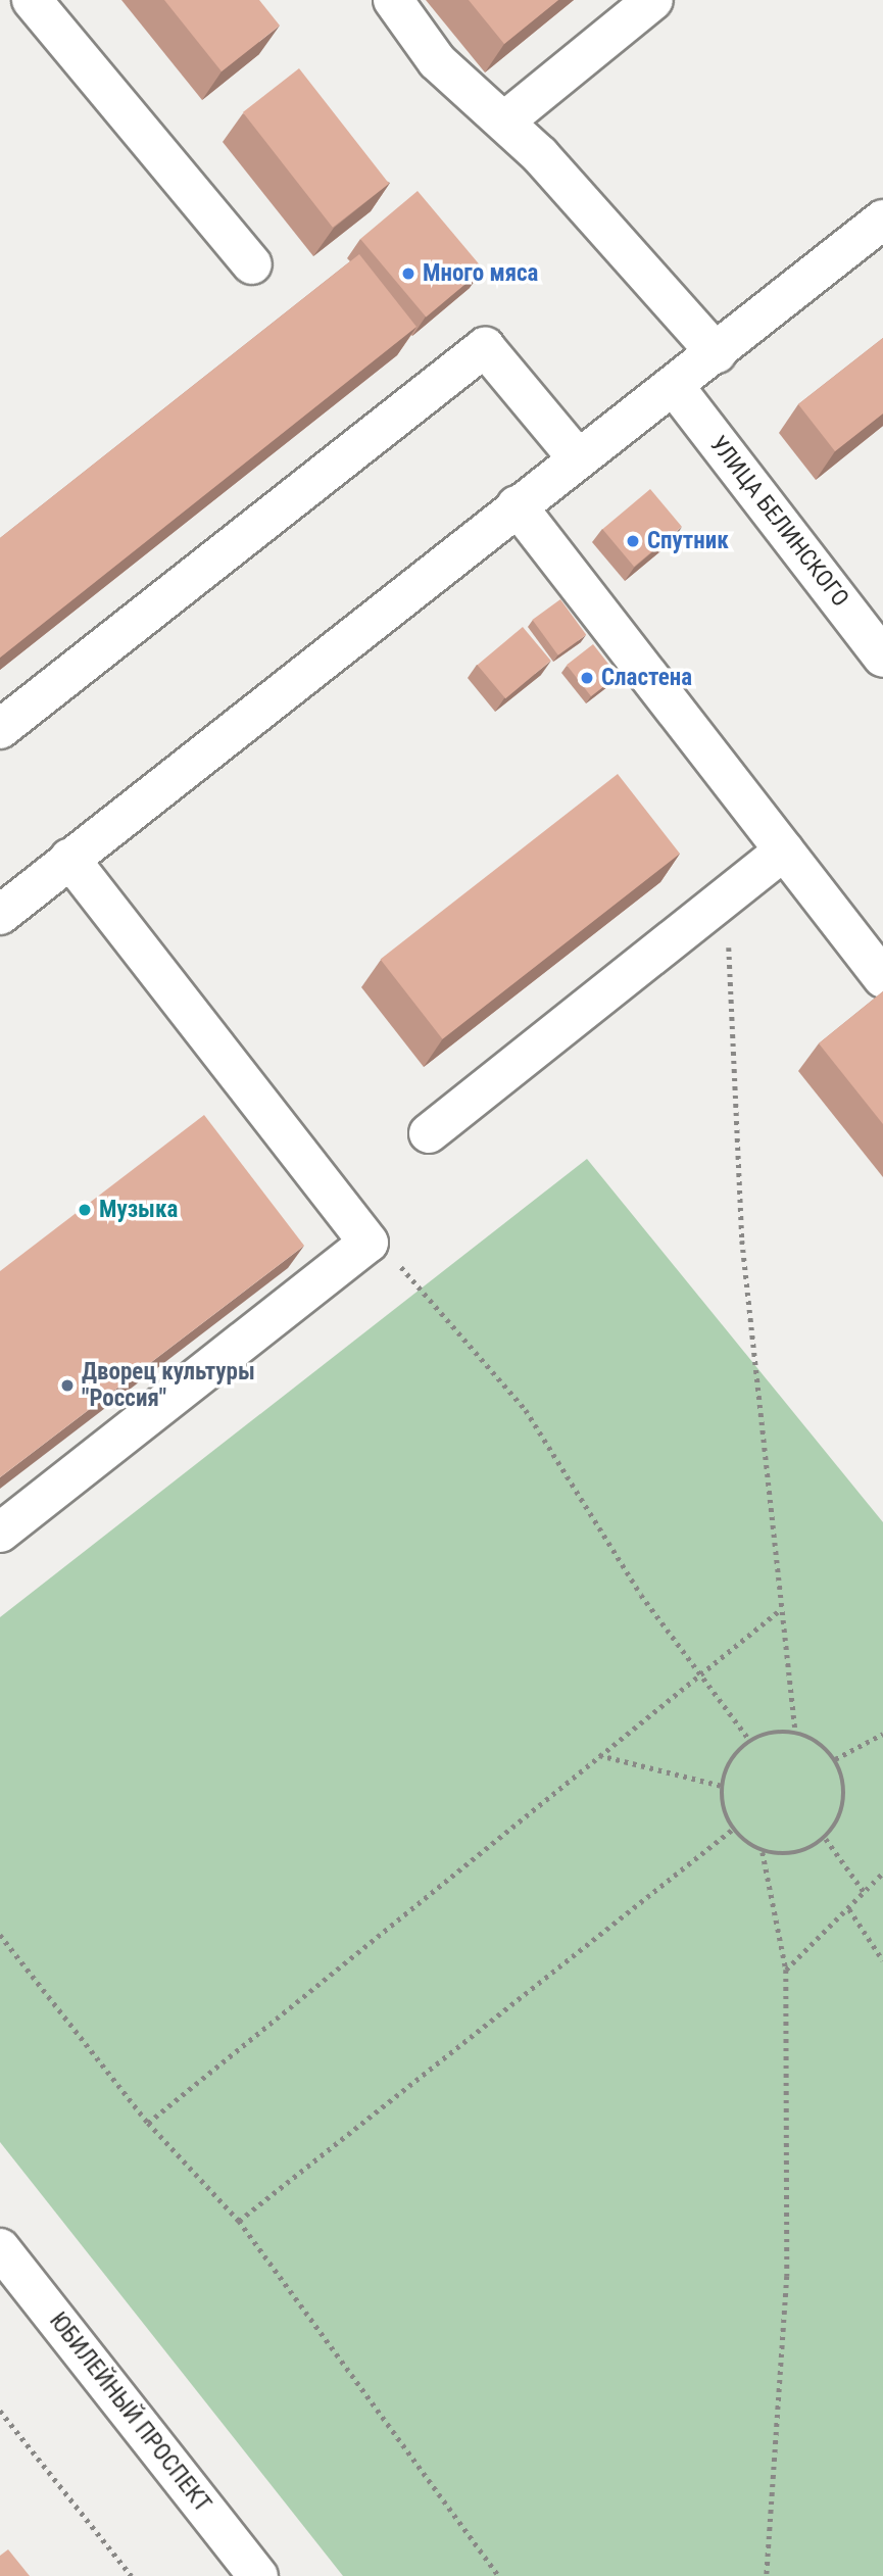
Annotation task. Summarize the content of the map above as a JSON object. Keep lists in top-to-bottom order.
{
  "streets": {
    "main road": ["УЛИЦА БЕЛИНСКОГО", "ЮБИЛЕЙНЫЙ ПРОСПЕКТ"]
  },
  "places": [
    "Много мяса",
    "Спутник",
    "Сластена",
    "Музыка",
    "Дворец культуры \"Россия\""
  ]
}
